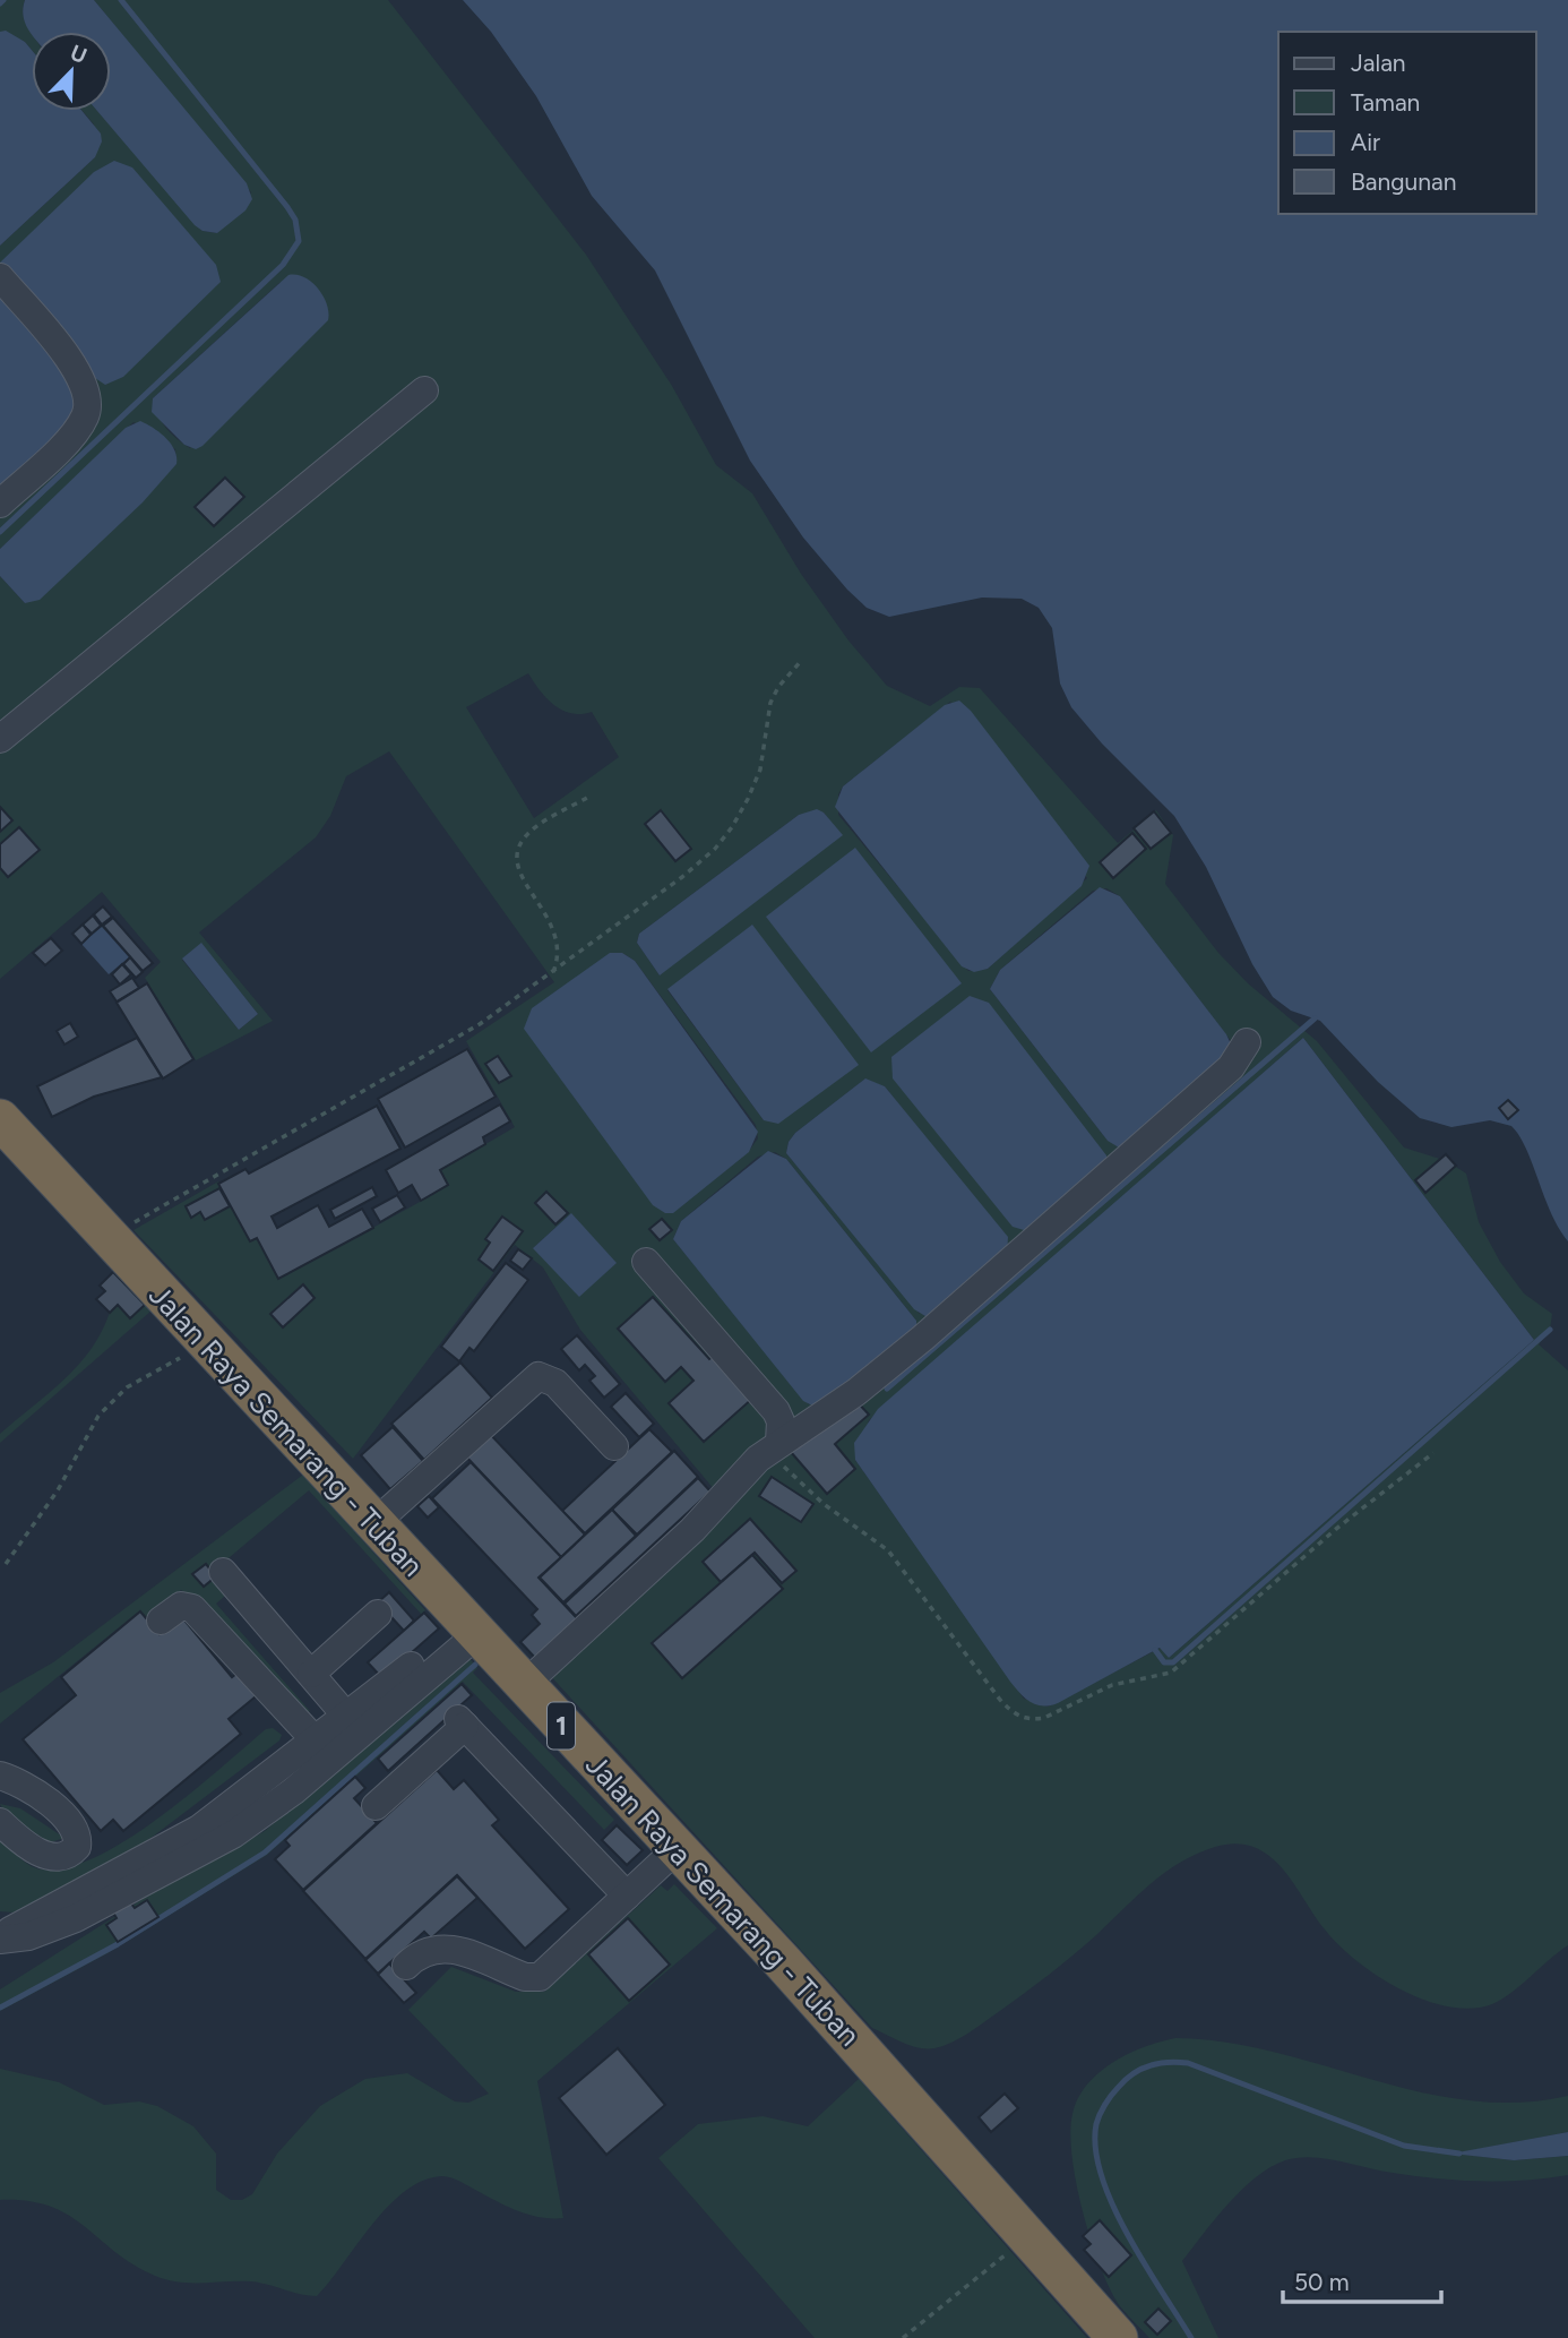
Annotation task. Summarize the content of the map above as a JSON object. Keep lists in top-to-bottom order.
{
  "streets": {
    "highway": ["Jalan Raya Semarang - Tuban", "1"]
  },
  "legend": [
    "Jalan",
    "Taman",
    "Air",
    "Bangunan"
  ],
  "scale_bar": "50 m",
  "north": "top right"
}
